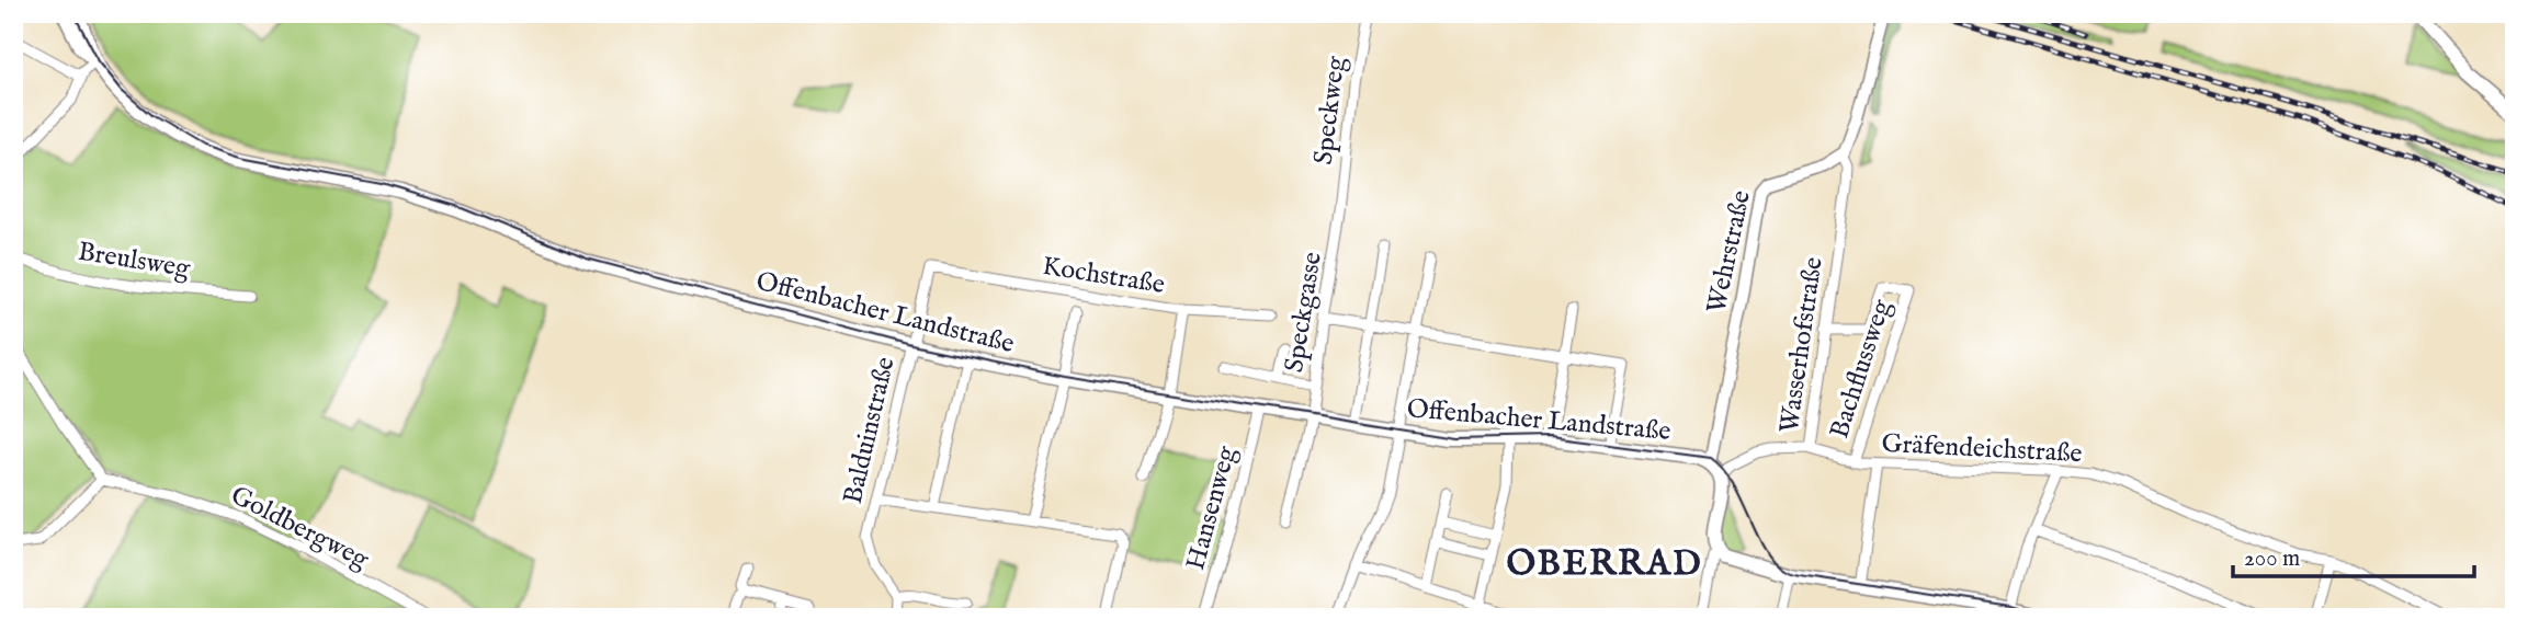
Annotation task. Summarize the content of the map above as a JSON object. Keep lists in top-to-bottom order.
{
  "streets": {
    "main road": ["Offenbacher Landstraße"],
    "street": [
      "Speckweg",
      "Wehrstraße",
      "Breulsweg",
      "Kochstraße",
      "Speckgasse",
      "Wasserhofstraße",
      "Bachflussweg",
      "Balduinstraße",
      "Gräfendeichstraße",
      "Hansenweg",
      "Goldbergweg"
    ]
  },
  "crossings": [
    ["Speckweg", "Speckgasse"],
    ["Wehrstraße", "Offenbacher Landstraße"],
    ["Wehrstraße", "Wasserhofstraße"],
    ["Kochstraße", "Balduinstraße"],
    ["Speckgasse", "Offenbacher Landstraße"],
    ["Offenbacher Landstraße", "Balduinstraße"],
    ["Offenbacher Landstraße", "Hansenweg"],
    ["Wasserhofstraße", "Bachflussweg"],
    ["Wasserhofstraße", "Gräfendeichstraße"],
    ["Bachflussweg", "Gräfendeichstraße"]
  ],
  "districts": ["OBERRAD"],
  "scale_bar": "200 m"
}
